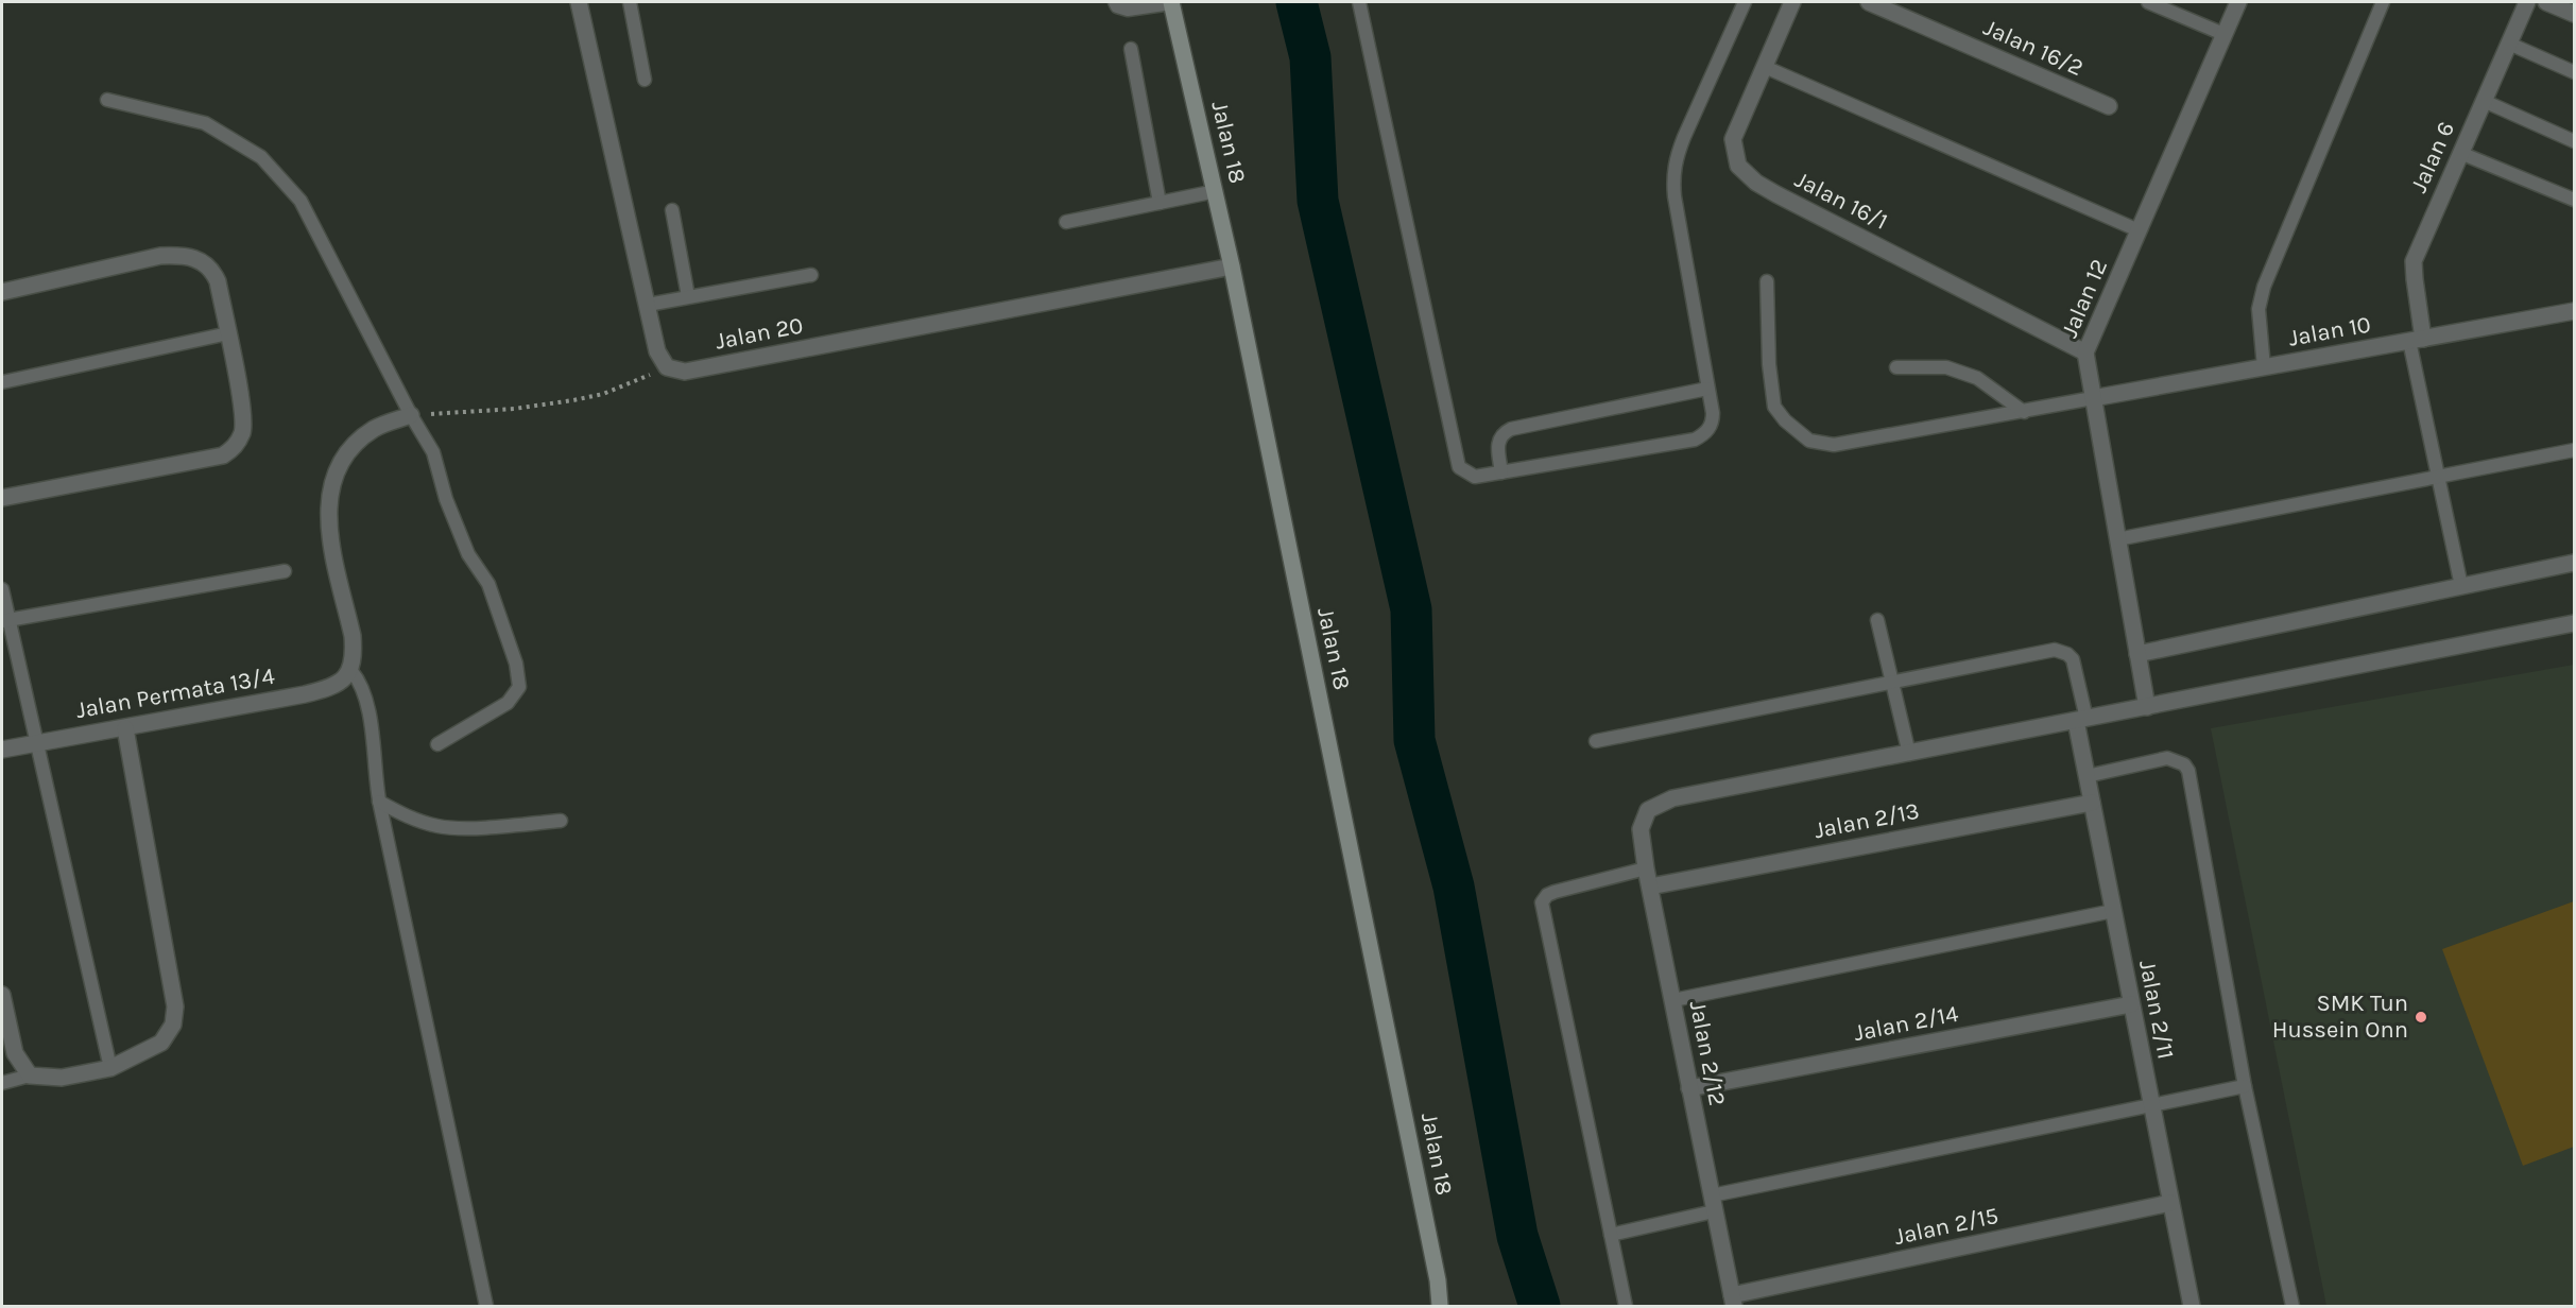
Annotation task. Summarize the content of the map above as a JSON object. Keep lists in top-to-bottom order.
{
  "streets": {
    "street": [
      "Jalan 16/2",
      "Jalan 18",
      "Jalan 6",
      "Jalan 16/1",
      "Jalan 12",
      "Jalan 10",
      "Jalan 20",
      "Jalan Permata 13/4",
      "Jalan 2/13",
      "Jalan 2/11",
      "Jalan 2/14",
      "Jalan 2/12",
      "Jalan 2/15"
    ]
  },
  "crossings": [
    ["Jalan 18", "Jalan 20"],
    ["Jalan 6", "Jalan 10"],
    ["Jalan 16/1", "Jalan 12"],
    ["Jalan 12", "Jalan 10"],
    ["Jalan 2/13", "Jalan 2/11"],
    ["Jalan 2/13", "Jalan 2/12"],
    ["Jalan 2/11", "Jalan 2/14"],
    ["Jalan 2/11", "Jalan 2/15"],
    ["Jalan 2/14", "Jalan 2/12"],
    ["Jalan 2/12", "Jalan 2/15"]
  ],
  "places": ["SMK Tun Hussein Onn"]
}
